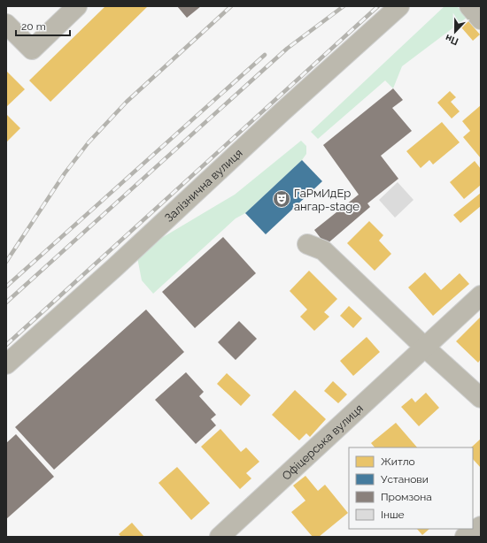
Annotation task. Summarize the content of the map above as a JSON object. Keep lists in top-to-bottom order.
{
  "streets": {
    "street": ["Залізнична вулиця", "Офіцерська вулиця"]
  },
  "places": {
    "theatre": ["ГаРмИдЕр ангар-stage"]
  },
  "legend": [
    "Житло",
    "Установи",
    "Промзона",
    "Інше"
  ],
  "scale_bar": "20 m",
  "north": "bottom"
}
